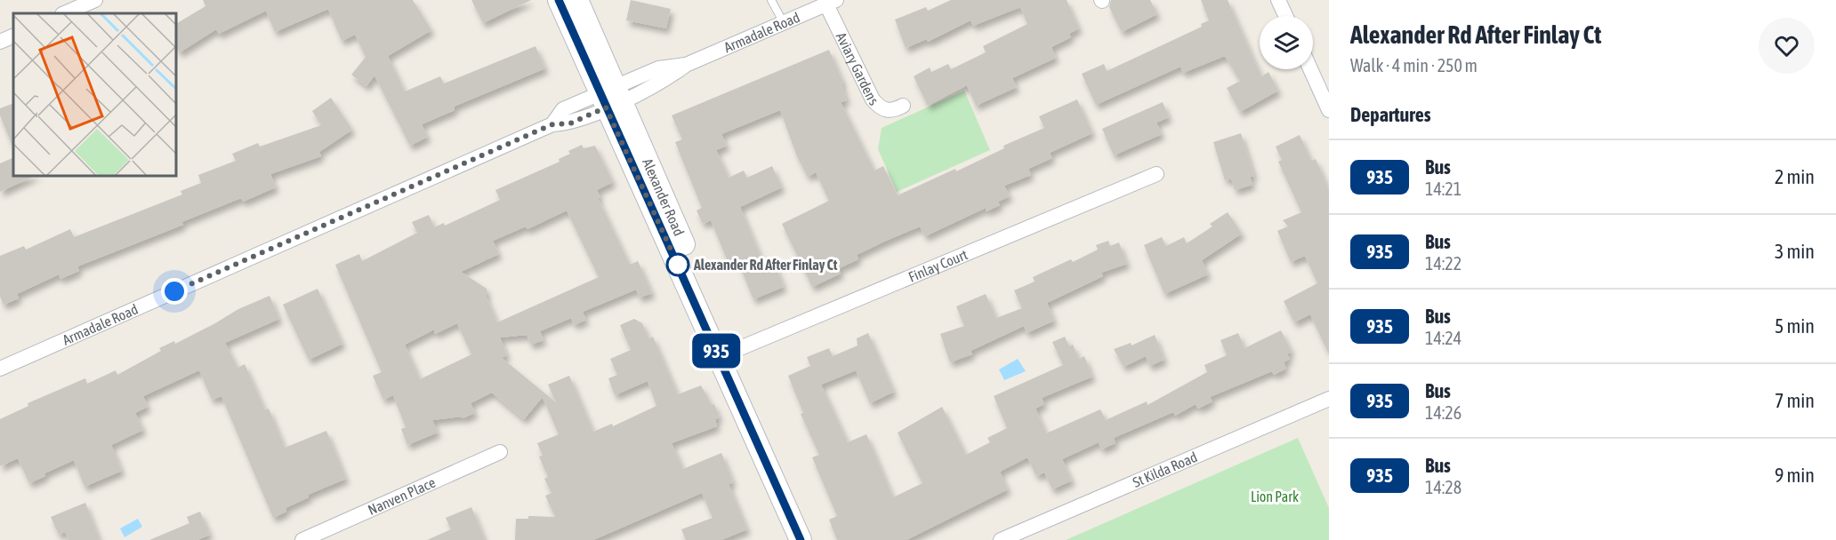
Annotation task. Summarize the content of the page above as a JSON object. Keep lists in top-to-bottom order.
{
  "streets": {
    "main road": ["Alexander Road"],
    "street": [
      "Armadale Road",
      "Aviary Gardens",
      "Finlay Court",
      "St Kilda Road",
      "Nanven Place"
    ]
  },
  "crossings": [
    ["Armadale Road", "Aviary Gardens"],
    ["Armadale Road", "Alexander Road"],
    ["Alexander Road", "Finlay Court"]
  ],
  "parks": ["Lion Park"],
  "places": ["Alexander Rd After Finlay Ct"],
  "lines": ["bus line 935"],
  "page": {
    "on_map": "935",
    "heading": [
      ["Alexander Rd After Finlay Ct", "Walk · 4 min · 250 m"],
      "Departures"
    ],
    "list": [
      {
        "mark": "935",
        "name": "Bus",
        "note": "14:21",
        "value": "2 min"
      },
      {
        "mark": "935",
        "name": "Bus",
        "note": "14:22",
        "value": "3 min"
      },
      {
        "mark": "935",
        "name": "Bus",
        "note": "14:24",
        "value": "5 min"
      },
      {
        "mark": "935",
        "name": "Bus",
        "note": "14:26",
        "value": "7 min"
      },
      {
        "mark": "935",
        "name": "Bus",
        "note": "14:28",
        "value": "9 min"
      }
    ]
  }
}
